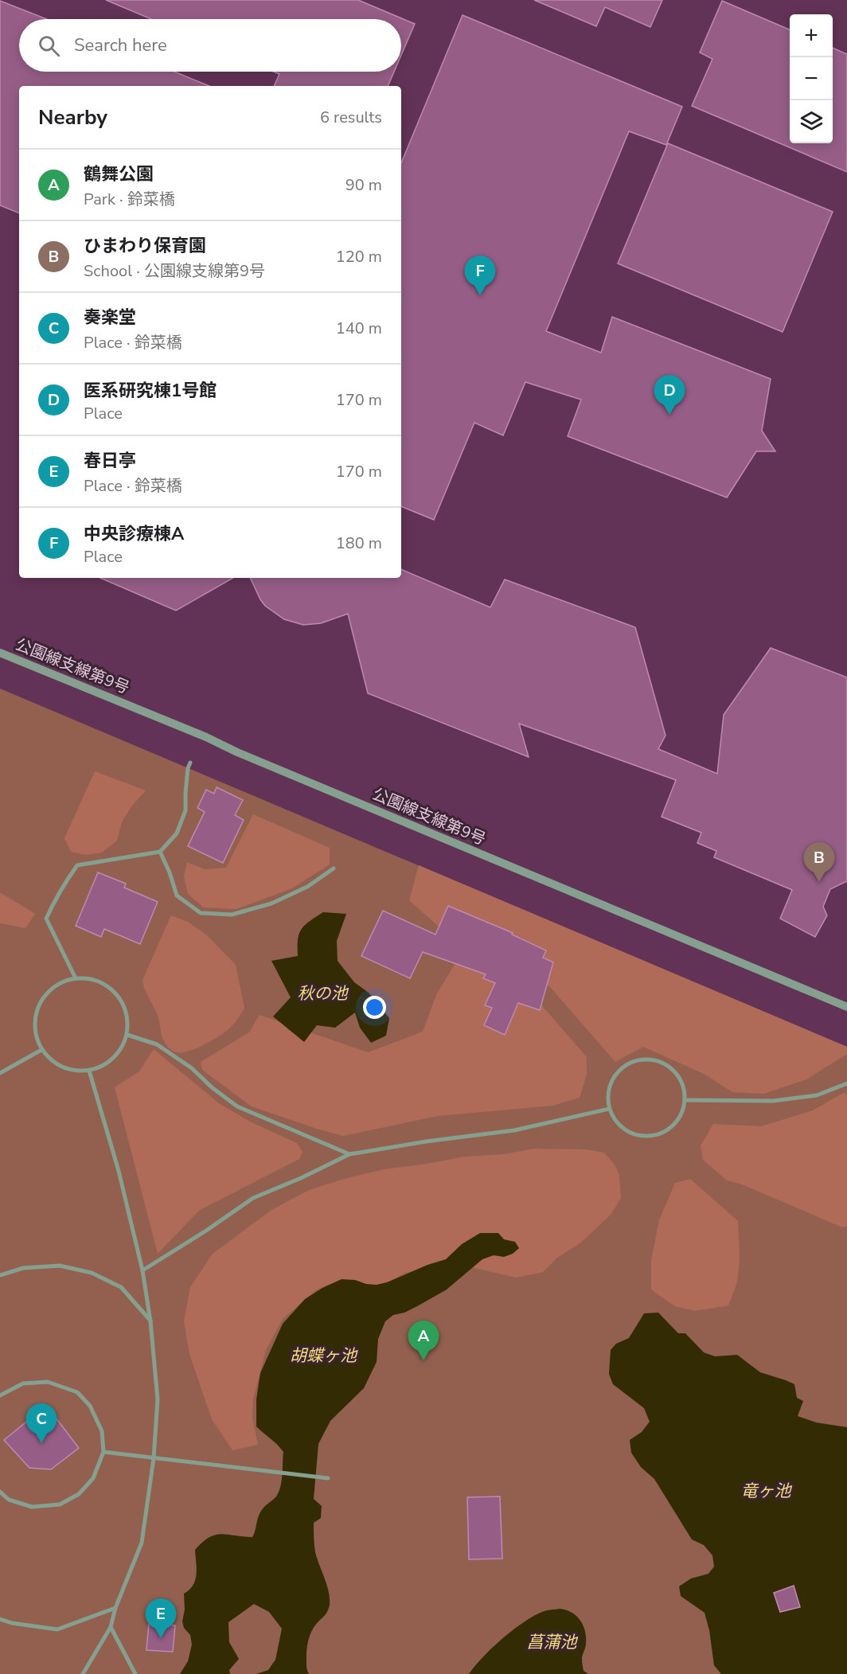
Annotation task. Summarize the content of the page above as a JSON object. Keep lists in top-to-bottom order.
{
  "streets": {
    "street": ["公園線支線第9号"]
  },
  "water": [
    "秋の池",
    "胡蝶ヶ池",
    "竜ヶ池",
    "菖蒲池"
  ],
  "page": {
    "map_buttons": ["+", "−"],
    "search": "Search here",
    "heading": ["Nearby", "6 results"],
    "list": [
      {
        "mark": "A",
        "name": "鶴舞公園",
        "note": "Park · 鈴菜橋",
        "value": "90 m"
      },
      {
        "mark": "B",
        "name": "ひまわり保育園",
        "note": "School · 公園線支線第9号",
        "value": "120 m"
      },
      {
        "mark": "C",
        "name": "奏楽堂",
        "note": "Place · 鈴菜橋",
        "value": "140 m"
      },
      {
        "mark": "D",
        "name": "医系研究棟1号館",
        "note": "Place",
        "value": "170 m"
      },
      {
        "mark": "E",
        "name": "春日亭",
        "note": "Place · 鈴菜橋",
        "value": "170 m"
      },
      {
        "mark": "F",
        "name": "中央診療棟A",
        "note": "Place",
        "value": "180 m"
      }
    ],
    "pins": [
      "F",
      "D",
      "B",
      "A",
      "C",
      "E"
    ]
  }
}
